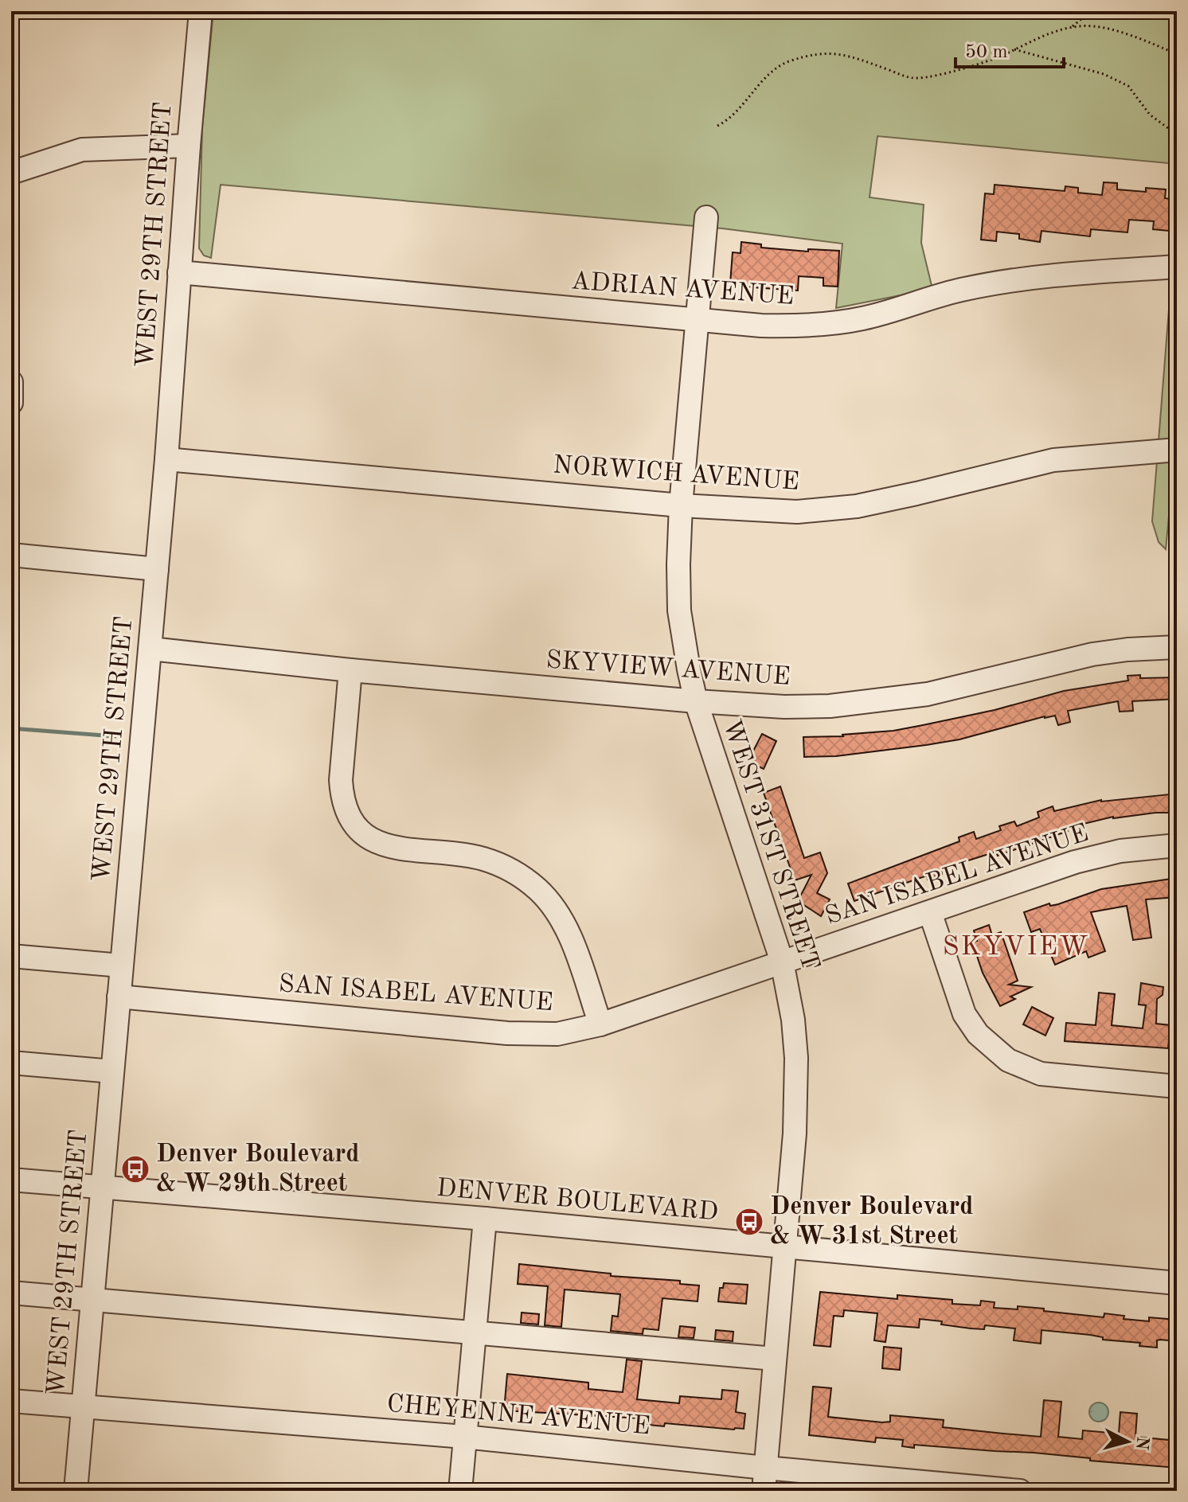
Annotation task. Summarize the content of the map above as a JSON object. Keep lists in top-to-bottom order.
{
  "streets": {
    "street": [
      "WEST 29TH STREET",
      "ADRIAN AVENUE",
      "NORWICH AVENUE",
      "SKYVIEW AVENUE",
      "WEST 31ST STREET",
      "SAN ISABEL AVENUE",
      "DENVER BOULEVARD",
      "CHEYENNE AVENUE"
    ]
  },
  "crossings": [
    ["WEST 29TH STREET", "ADRIAN AVENUE"],
    ["WEST 29TH STREET", "NORWICH AVENUE"],
    ["WEST 29TH STREET", "SKYVIEW AVENUE"],
    ["WEST 29TH STREET", "SAN ISABEL AVENUE"],
    ["WEST 29TH STREET", "DENVER BOULEVARD"],
    ["WEST 29TH STREET", "CHEYENNE AVENUE"],
    ["ADRIAN AVENUE", "WEST 31ST STREET"],
    ["NORWICH AVENUE", "WEST 31ST STREET"],
    ["SKYVIEW AVENUE", "WEST 31ST STREET"],
    ["WEST 31ST STREET", "SAN ISABEL AVENUE"],
    ["WEST 31ST STREET", "DENVER BOULEVARD"],
    ["WEST 31ST STREET", "CHEYENNE AVENUE"]
  ],
  "districts": ["SKYVIEW"],
  "places": {
    "bus stop": ["Denver Boulevard & W 29th Street", "Denver Boulevard & W 31st Street"]
  },
  "scale_bar": "50 m",
  "north": "right"
}
